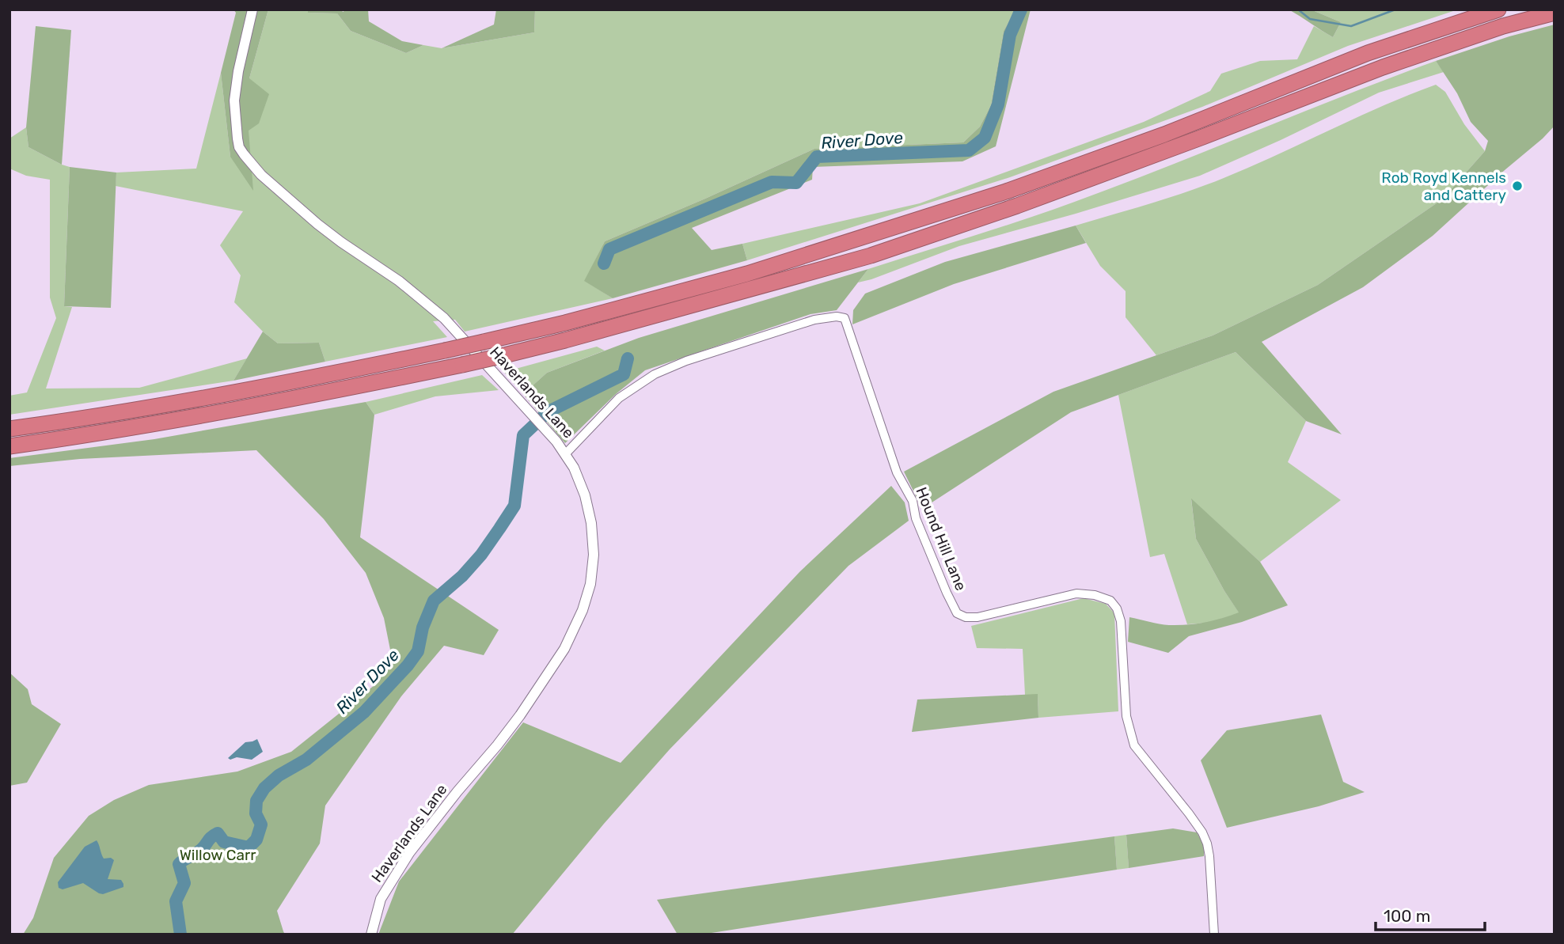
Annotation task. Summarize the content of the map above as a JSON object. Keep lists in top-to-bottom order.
{
  "streets": {
    "street": ["Haverlands Lane", "Hound Hill Lane"]
  },
  "crossings": [
    ["Haverlands Lane", "Hound Hill Lane"]
  ],
  "water": ["River Dove"],
  "parks": ["Willow Carr"],
  "places": ["Rob Royd Kennels and Cattery"],
  "scale_bar": "100 m"
}
